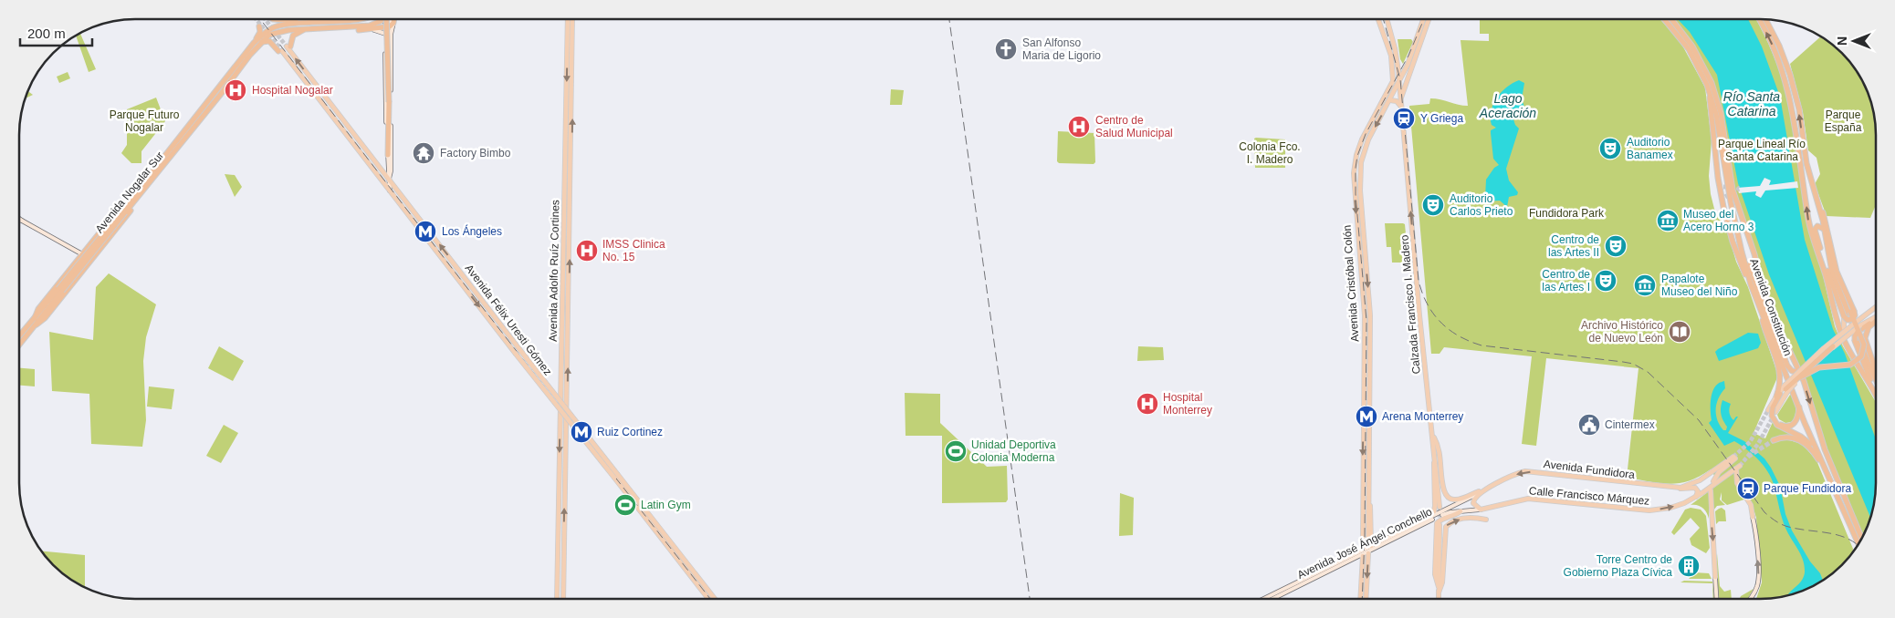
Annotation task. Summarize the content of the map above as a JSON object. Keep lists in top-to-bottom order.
{
  "streets": {
    "highway": ["Avenida Nogalar Sur", "Avenida Constitución"],
    "main road": [
      "Avenida Adolfo Ruíz Cortines",
      "Avenida Cristóbal Colón",
      "Calzada Francisco I. Madero",
      "Avenida Félix Uresti Gómez",
      "Avenida Fundidora",
      "Calle Francisco Márquez",
      "Avenida José Ángel Conchello"
    ]
  },
  "crossings": [
    ["Avenida Cristóbal Colón", "Calzada Francisco I. Madero"],
    ["Avenida Cristóbal Colón", "Avenida José Ángel Conchello"],
    ["Avenida Fundidora", "Avenida José Ángel Conchello"],
    ["Calle Francisco Márquez", "Avenida José Ángel Conchello"]
  ],
  "one_way": ["Calzada Francisco I. Madero", "Avenida Fundidora", "Calle Francisco Márquez"],
  "water": ["Río Santa Catarina", "Lago Aceración"],
  "parks": [
    "Parque Futuro Nogalar",
    "Parque España",
    "Parque Lineal Río Santa Catarina",
    "Colonia Fco. I. Madero",
    "Fundidora Park"
  ],
  "places": {
    "church": ["San Alfonso Maria de Ligorio"],
    "hospital": [
      "Hospital Nogalar",
      "Centro de Salud Municipal",
      "IMSS Clinica No. 15",
      "Hospital Monterrey"
    ],
    "station": ["Y Griega", "Parque Fundidora"],
    "theatre": [
      "Auditorio Banamex",
      "Auditorio Carlos Prieto",
      "Centro de las Artes II",
      "Centro de las Artes I"
    ],
    "temple": ["Factory Bimbo"],
    "museum": ["Museo del Acero Horno 3", "Papalote Museo del Niño"],
    "metro station": ["Los Ángeles", "Arena Monterrey", "Ruiz Cortinez"],
    "library": ["Archivo Histórico de Nuevo León"],
    "public building": ["Cintermex"],
    "sports": ["Unidad Deportiva Colonia Moderna", "Latin Gym"],
    "building": ["Torre Centro de Gobierno Plaza Cívica"]
  },
  "scale_bar": "200 m",
  "north": "left"
}
